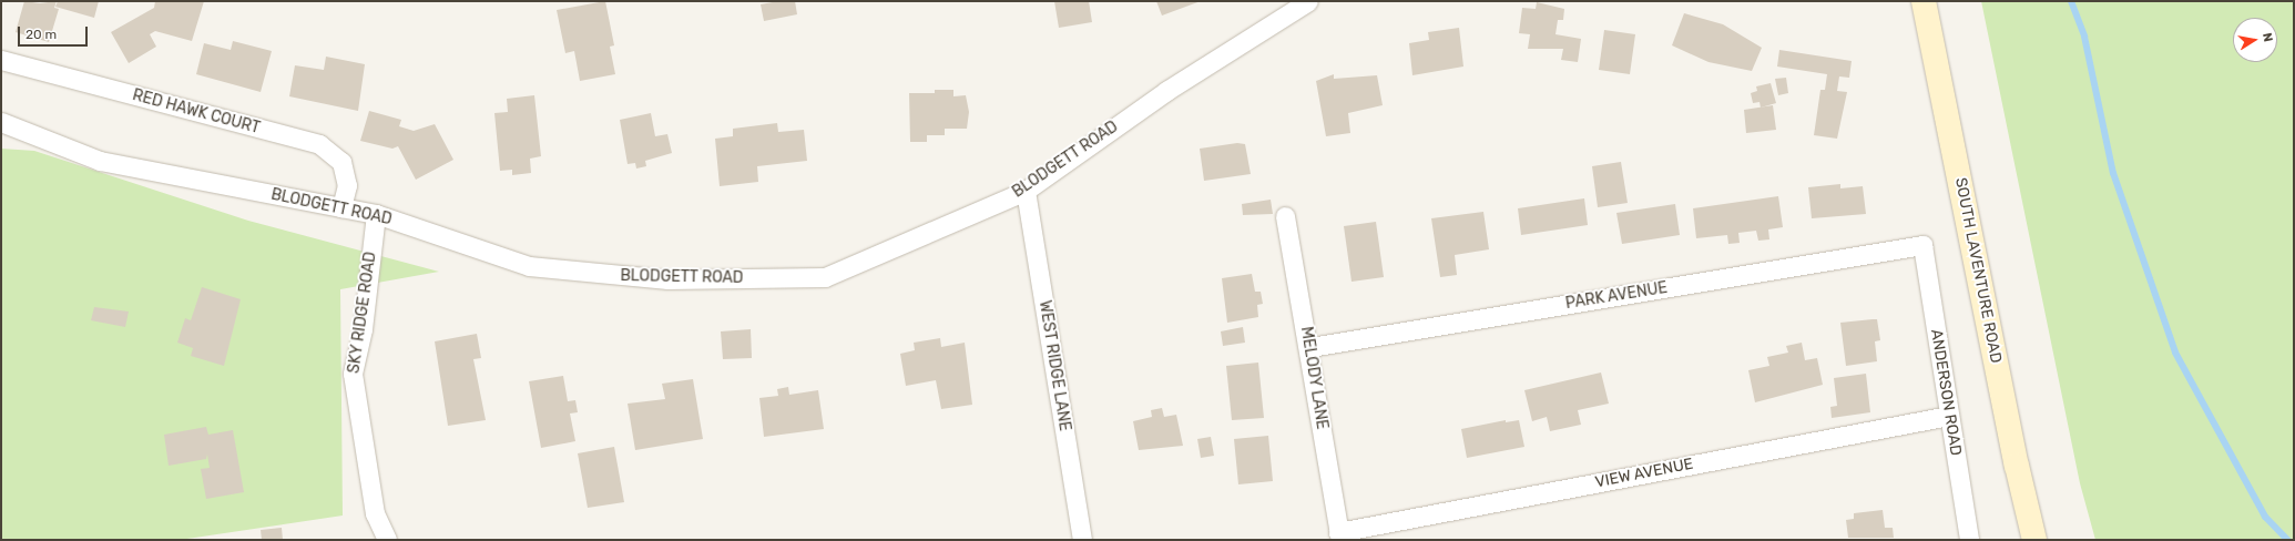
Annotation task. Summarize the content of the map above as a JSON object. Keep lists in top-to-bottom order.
{
  "streets": {
    "street": [
      "RED HAWK COURT",
      "BLODGETT ROAD",
      "SOUTH LAVENTURE ROAD",
      "PARK AVENUE",
      "SKY RIDGE ROAD",
      "WEST RIDGE LANE",
      "MELODY LANE",
      "ANDERSON ROAD",
      "VIEW AVENUE"
    ]
  },
  "crossings": [
    ["RED HAWK COURT", "BLODGETT ROAD"],
    ["BLODGETT ROAD", "SKY RIDGE ROAD"],
    ["BLODGETT ROAD", "WEST RIDGE LANE"],
    ["PARK AVENUE", "MELODY LANE"],
    ["PARK AVENUE", "ANDERSON ROAD"],
    ["MELODY LANE", "VIEW AVENUE"],
    ["ANDERSON ROAD", "VIEW AVENUE"]
  ],
  "scale_bar": "20 m",
  "north": "right"
}
